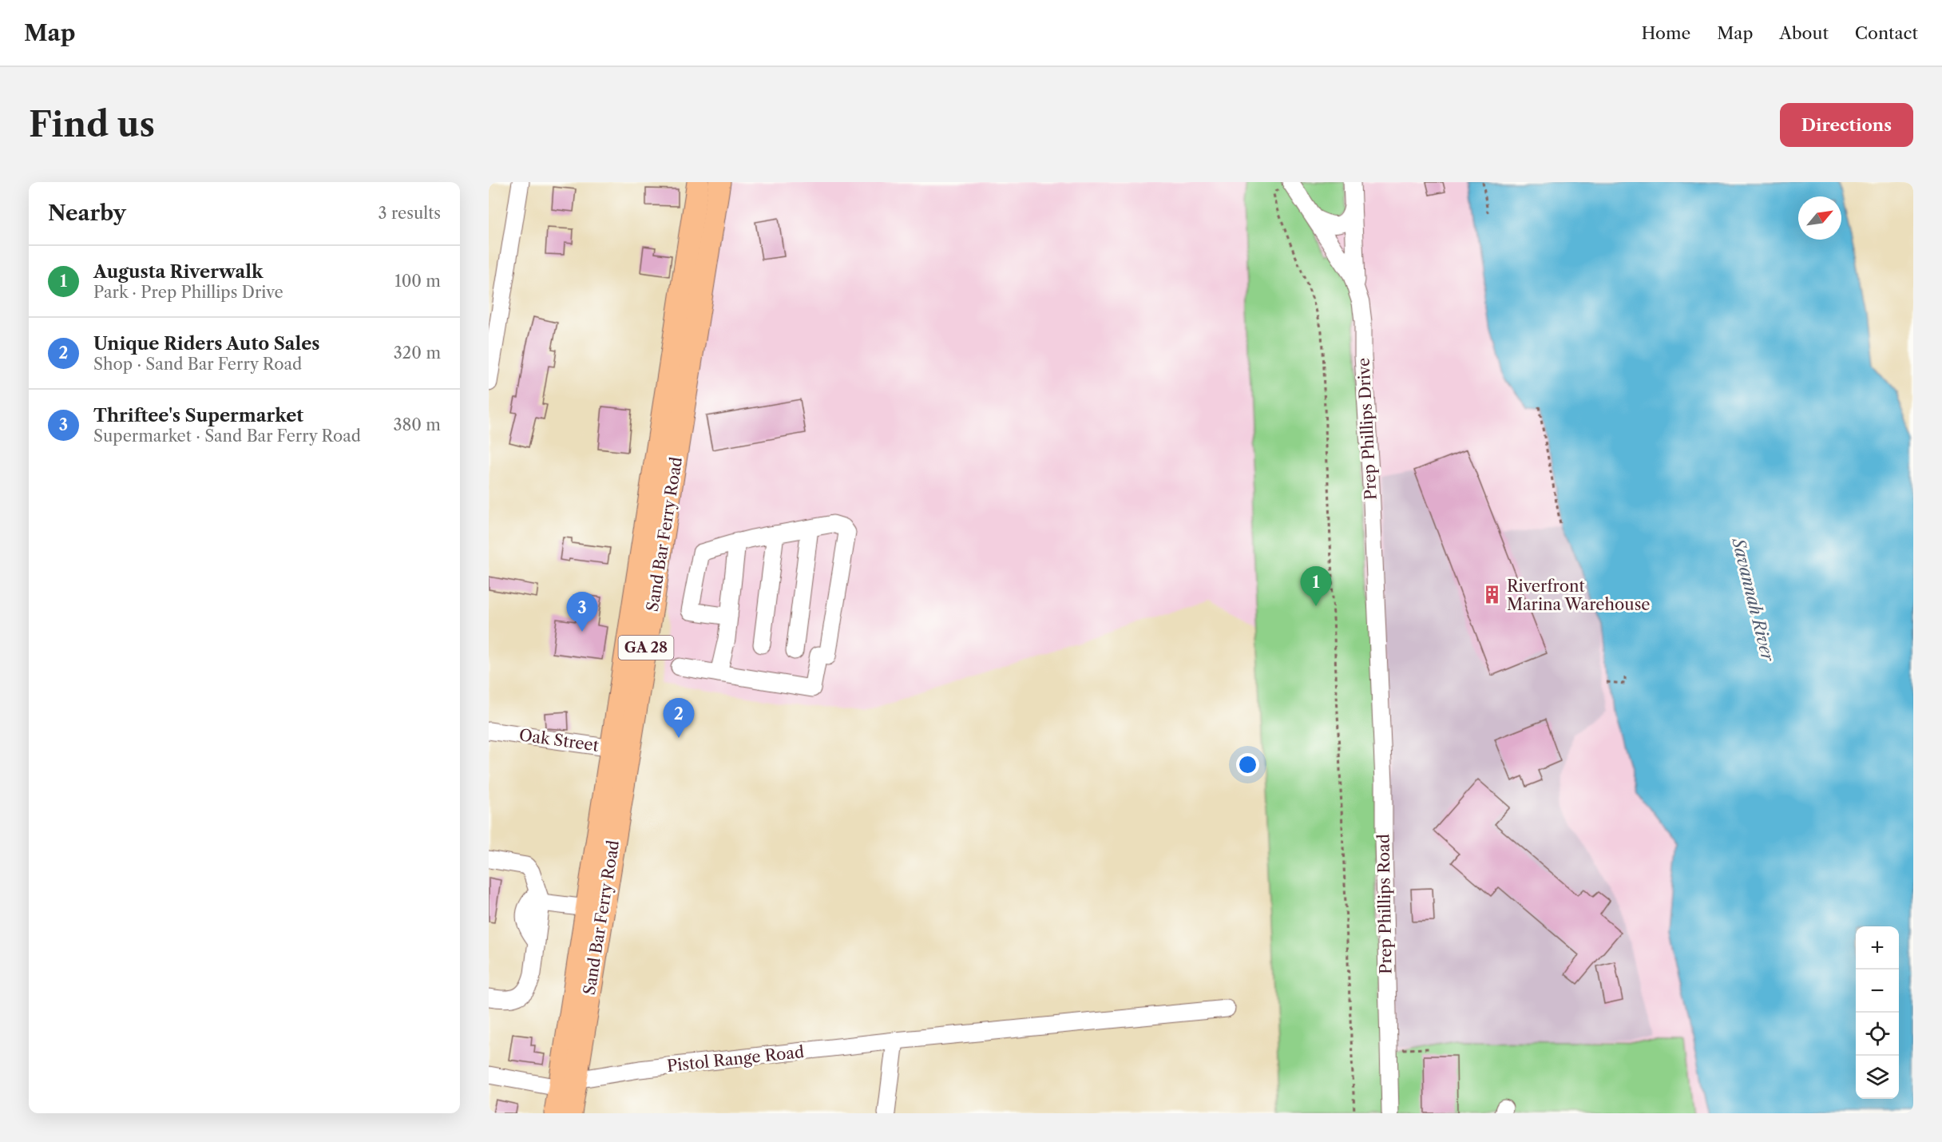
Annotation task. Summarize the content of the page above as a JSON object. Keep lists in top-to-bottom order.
{
  "streets": {
    "main road": ["Sand Bar Ferry Road", "GA 28"],
    "street": [
      "Prep Phillips Drive",
      "Oak Street",
      "Prep Phillips Road",
      "Pistol Range Road"
    ]
  },
  "crossings": [
    ["Prep Phillips Drive", "Prep Phillips Road"],
    ["Sand Bar Ferry Road", "Oak Street"],
    ["Sand Bar Ferry Road", "Pistol Range Road"]
  ],
  "water": ["Savannah River"],
  "places": {
    "building": ["Riverfront Marina Warehouse"]
  },
  "north": "top right",
  "page": {
    "header": "Map",
    "nav": [
      "Home",
      "Map",
      "About",
      "Contact"
    ],
    "buttons": "Directions",
    "title": "Find us",
    "heading": ["Nearby", "3 results"],
    "list": [
      {
        "mark": "1",
        "name": "Augusta Riverwalk",
        "note": "Park · Prep Phillips Drive",
        "value": "100 m"
      },
      {
        "mark": "2",
        "name": "Unique Riders Auto Sales",
        "note": "Shop · Sand Bar Ferry Road",
        "value": "320 m"
      },
      {
        "mark": "3",
        "name": "Thriftee's Supermarket",
        "note": "Supermarket · Sand Bar Ferry Road",
        "value": "380 m"
      }
    ],
    "pins": ["1", "3", "2"],
    "map_buttons": ["+", "−"]
  }
}
